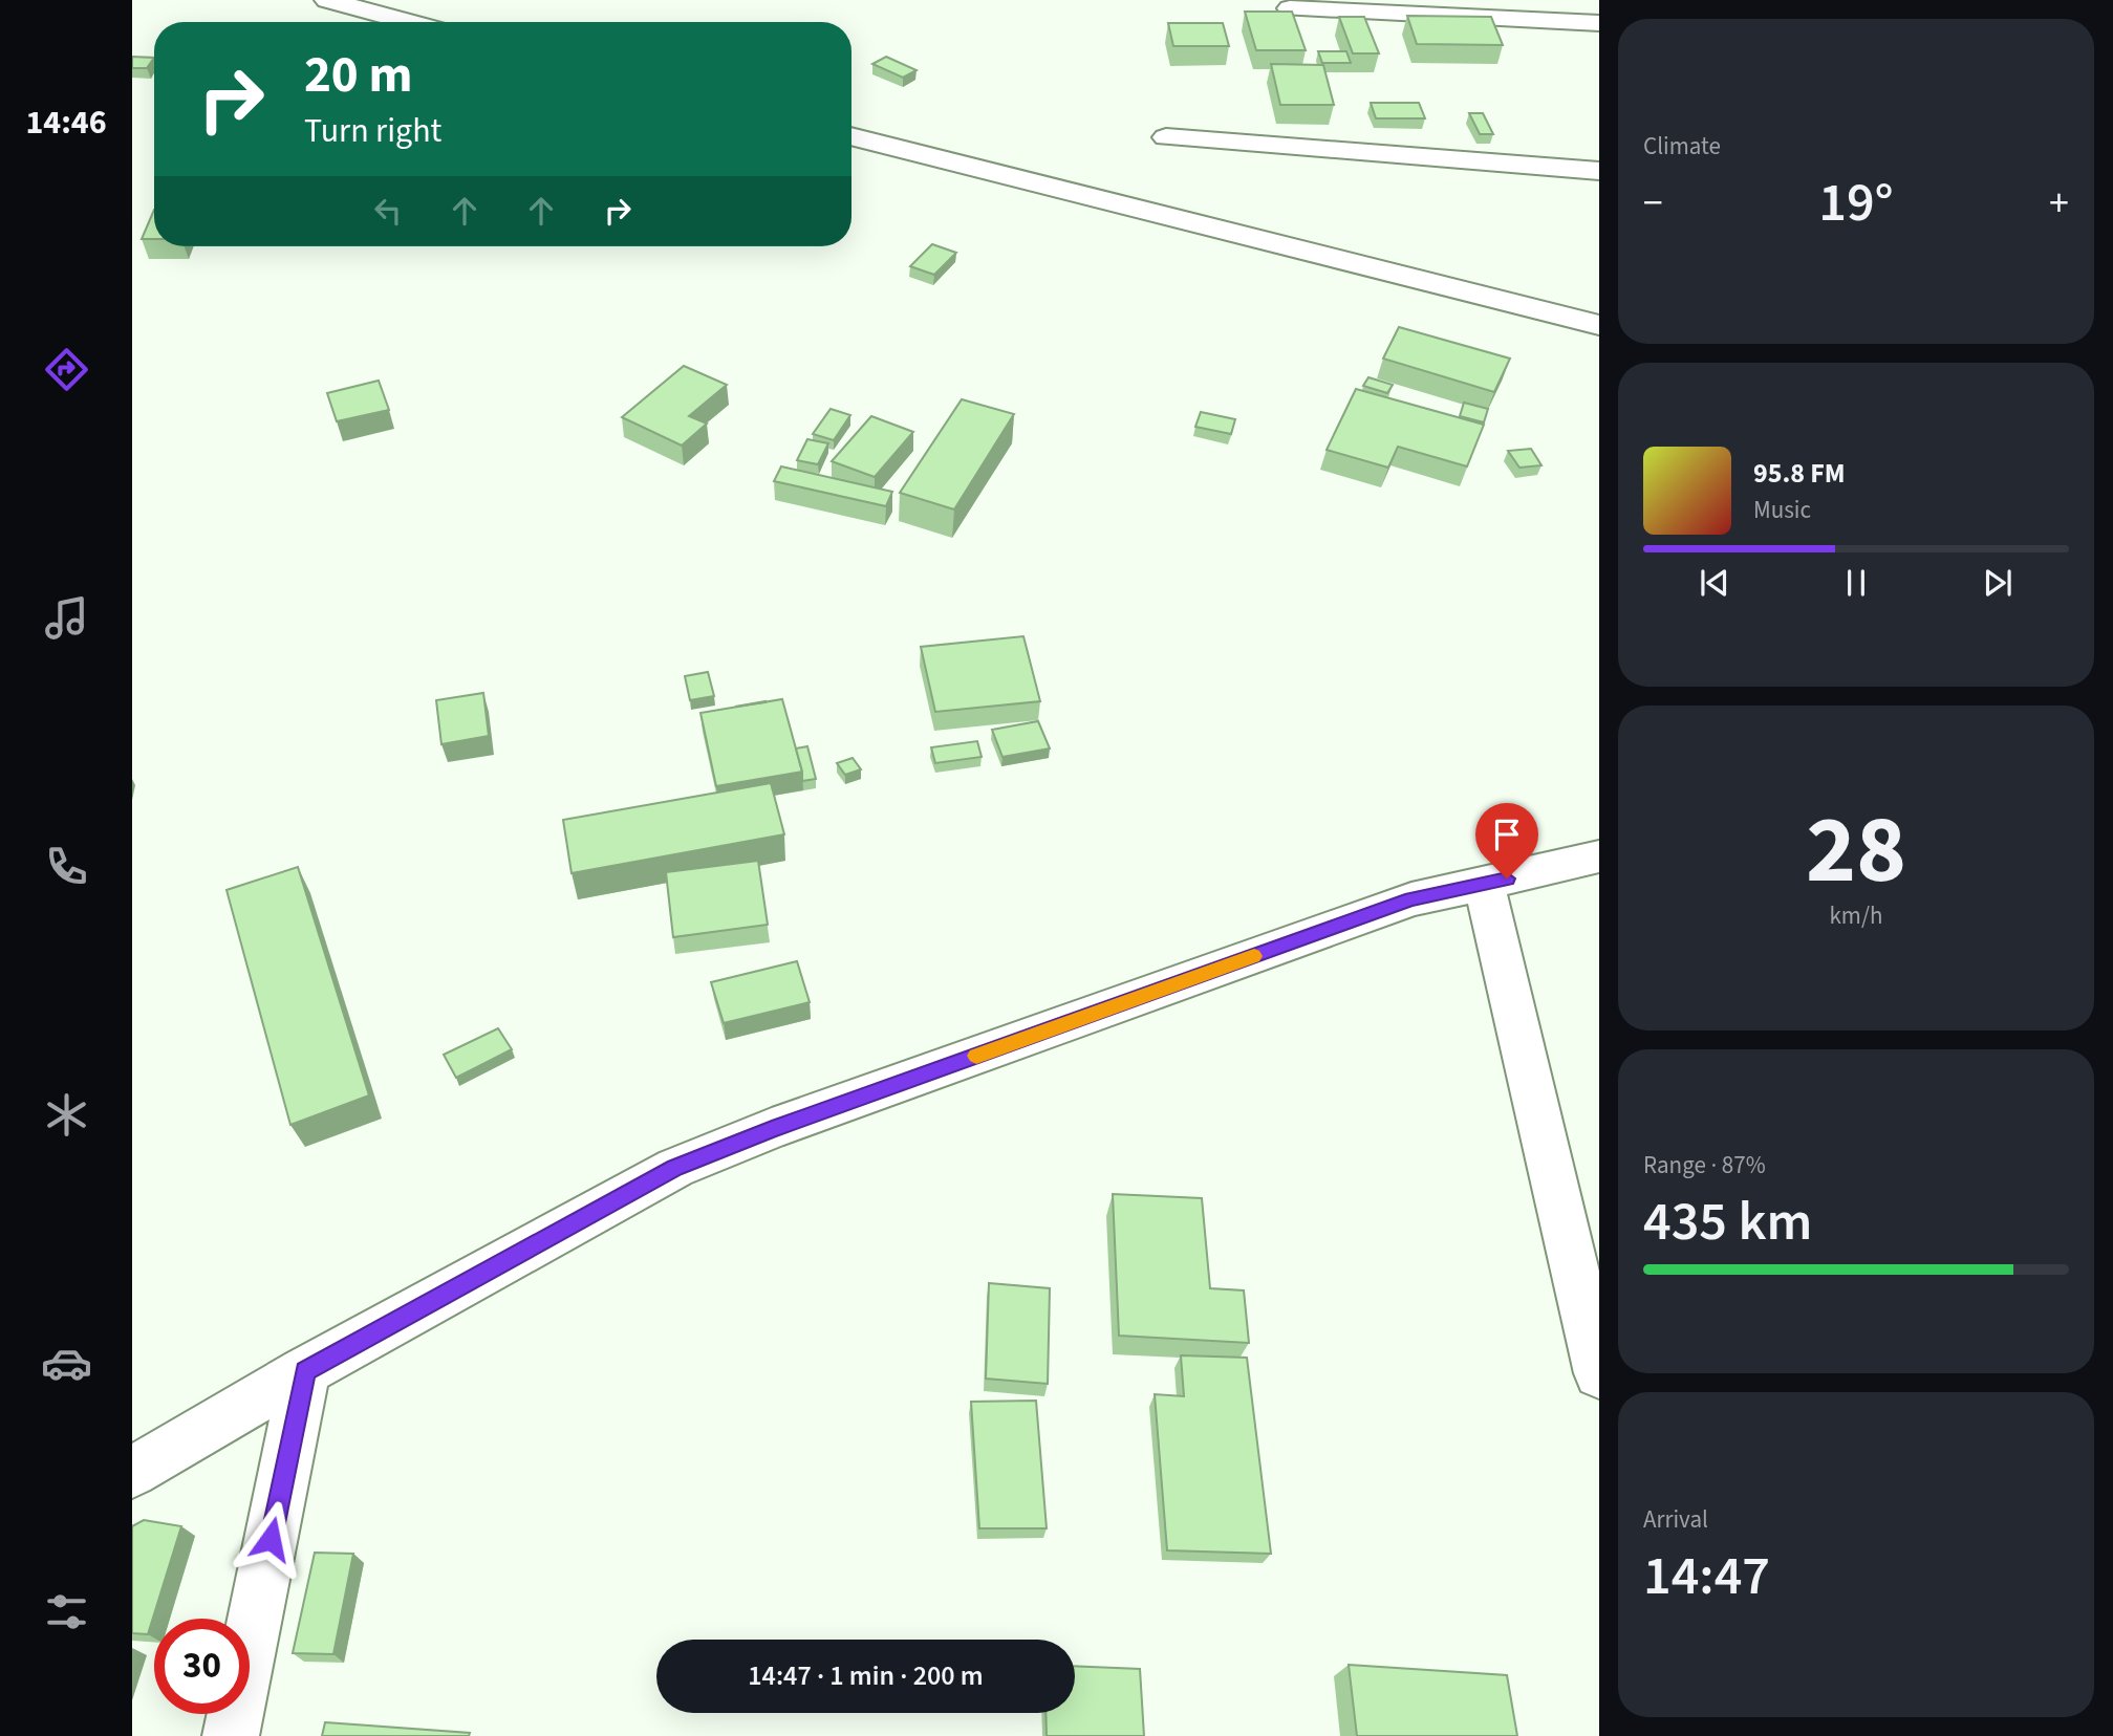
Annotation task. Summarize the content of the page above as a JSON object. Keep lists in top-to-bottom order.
{
  "page": {
    "tabs": "14:46",
    "tile": [
      "Climate",
      ["28", "km/h"],
      ["Range · 87%", "435 km"],
      ["Arrival", "14:47"]
    ],
    "turn": ["20 m", "Turn right"],
    "heat": ["−", "19°", "+"],
    "song": ["95.8 FM", "Music"],
    "limit": "30",
    "trip": "14:47 · 1 min · 200 m"
  }
}
